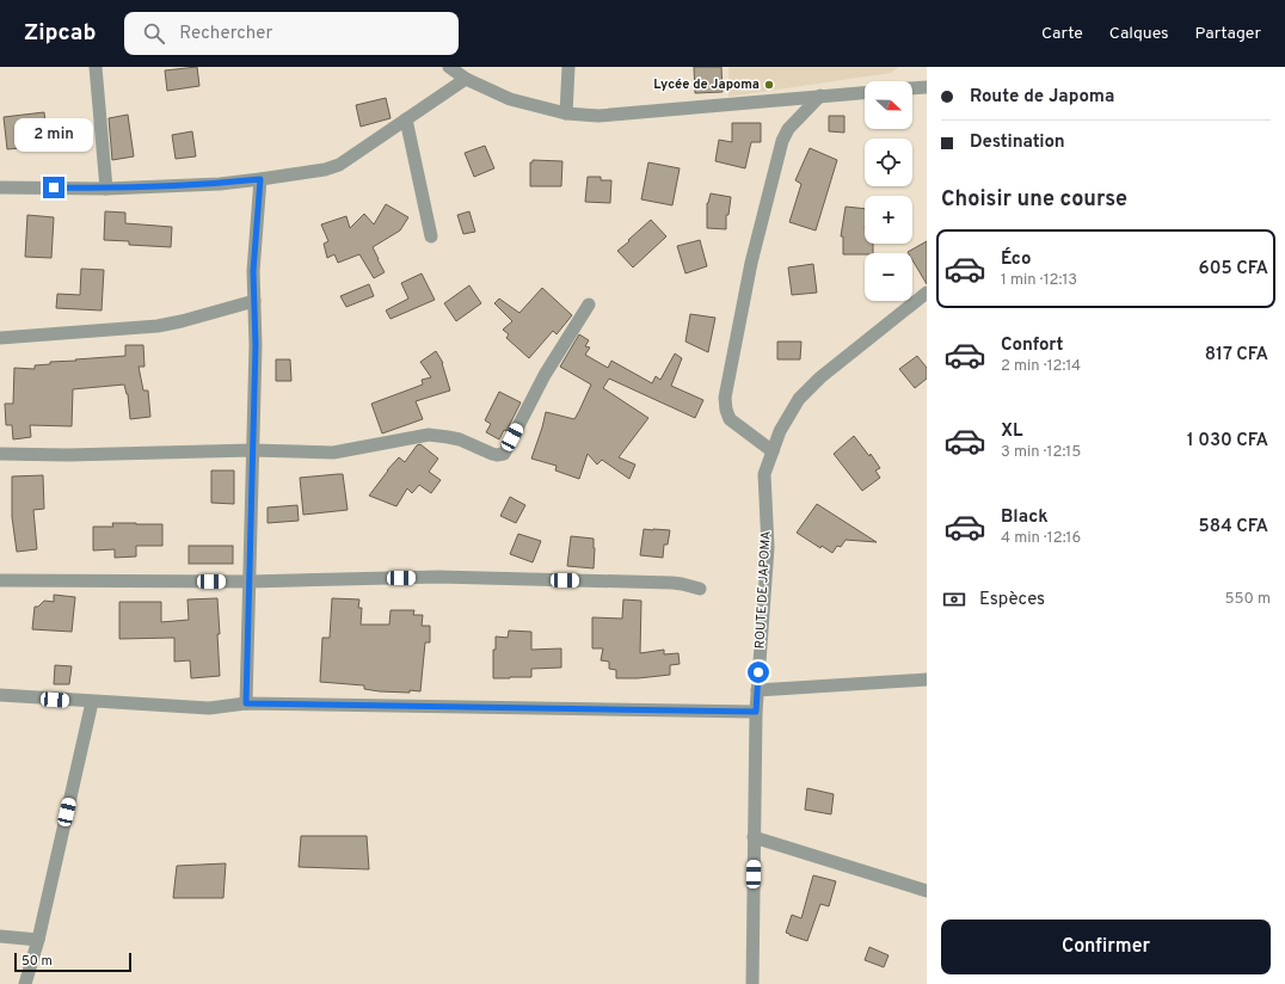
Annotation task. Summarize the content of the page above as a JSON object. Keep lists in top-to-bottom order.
{
  "streets": {
    "street": ["ROUTE DE JAPOMA"]
  },
  "places": ["Lycée de Japoma"],
  "scale_bar": "50 m",
  "north": "right",
  "page": {
    "header": "Zipcab",
    "search": "Rechercher",
    "nav": ["Carte", "Calques", "Partager"],
    "banner": ["Route de Japoma", "Destination"],
    "map_buttons": ["+", "−"],
    "bubble": "2 min",
    "heading": "Choisir une course",
    "list": [
      {
        "name": "Éco",
        "note": "1 min · 12:13",
        "value": "605 CFA"
      },
      {
        "name": "Confort",
        "note": "2 min · 12:14",
        "value": "817 CFA"
      },
      {
        "name": "XL",
        "note": "3 min · 12:15",
        "value": "1 030 CFA"
      },
      {
        "name": "Black",
        "note": "4 min · 12:16",
        "value": "584 CFA"
      }
    ],
    "pay": ["Espèces", "550 m"],
    "buttons": "Confirmer",
    "scale": "50 m"
  }
}
